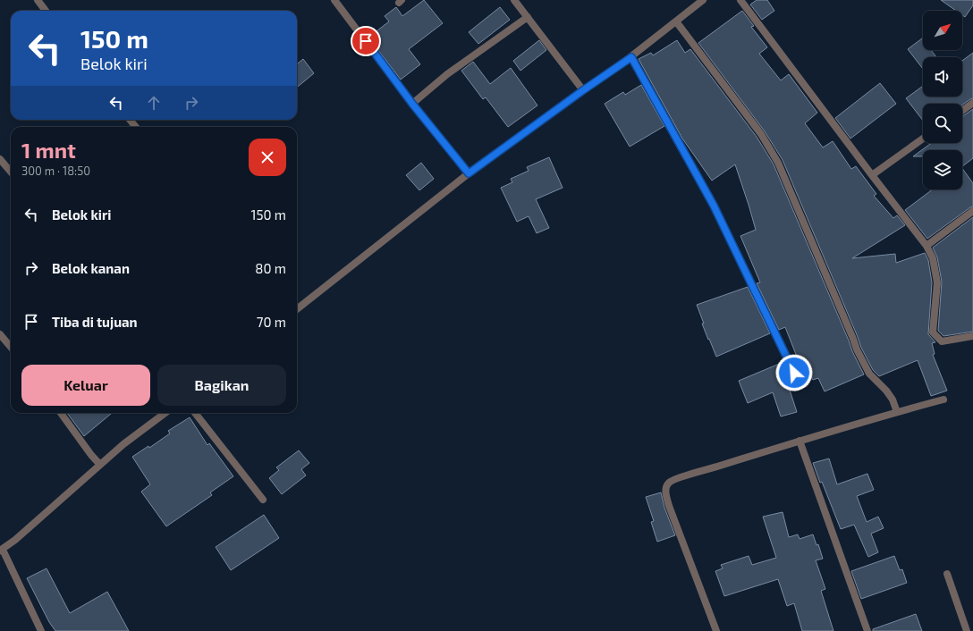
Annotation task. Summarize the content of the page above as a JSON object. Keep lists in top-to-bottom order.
{
  "north": "top right",
  "page": {
    "turn": ["150 m", "Belok kiri"],
    "heading": ["1 mnt", "300 m · 18:50"],
    "list": [
      {
        "name": "Belok kiri",
        "value": "150 m"
      },
      {
        "name": "Belok kanan",
        "value": "80 m"
      },
      {
        "name": "Tiba di tujuan",
        "value": "70 m"
      }
    ],
    "buttons": ["Keluar", "Bagikan"]
  }
}
